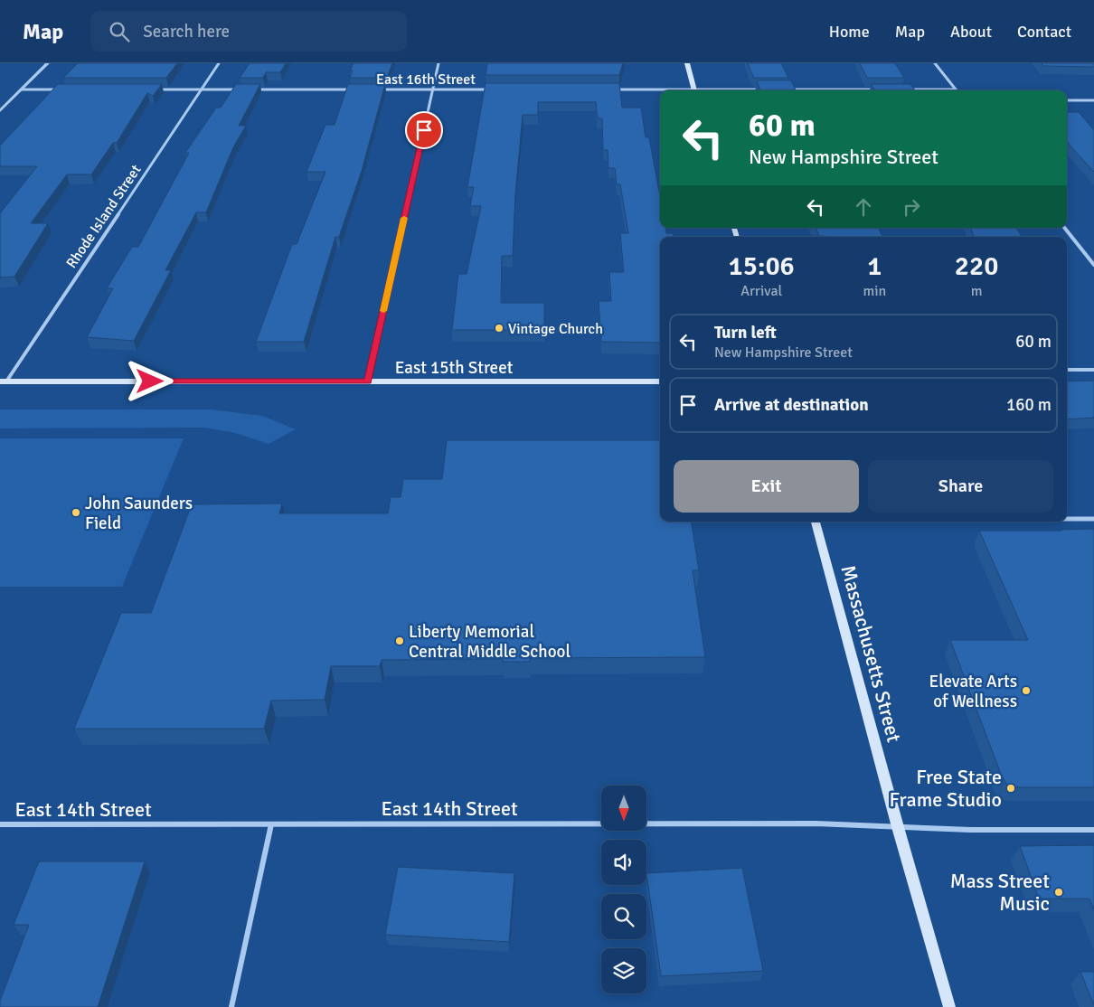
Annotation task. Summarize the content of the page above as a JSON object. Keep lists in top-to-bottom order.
{
  "streets": {
    "main road": ["East 15th Street", "Massachusetts Street"],
    "street": ["East 16th Street", "Rhode Island Street", "East 14th Street"]
  },
  "crossings": [
    ["Rhode Island Street", "East 15th Street"],
    ["Massachusetts Street", "East 14th Street"]
  ],
  "places": [
    "Vintage Church",
    "John Saunders Field",
    "Liberty Memorial Central Middle School",
    "Elevate Arts of Wellness",
    "Free State Frame Studio",
    "Mass Street Music"
  ],
  "north": "bottom",
  "page": {
    "header": "Map",
    "search": "Search here",
    "nav": [
      "Home",
      "Map",
      "About",
      "Contact"
    ],
    "turn": ["60 m", "New Hampshire Street"],
    "eta": [
      "15:06",
      "Arrival",
      "1",
      "min",
      "220",
      "m"
    ],
    "list": [
      {
        "name": "Turn left",
        "note": "New Hampshire Street",
        "value": "60 m"
      },
      {
        "name": "Arrive at destination",
        "value": "160 m"
      }
    ],
    "buttons": ["Exit", "Share"]
  }
}
